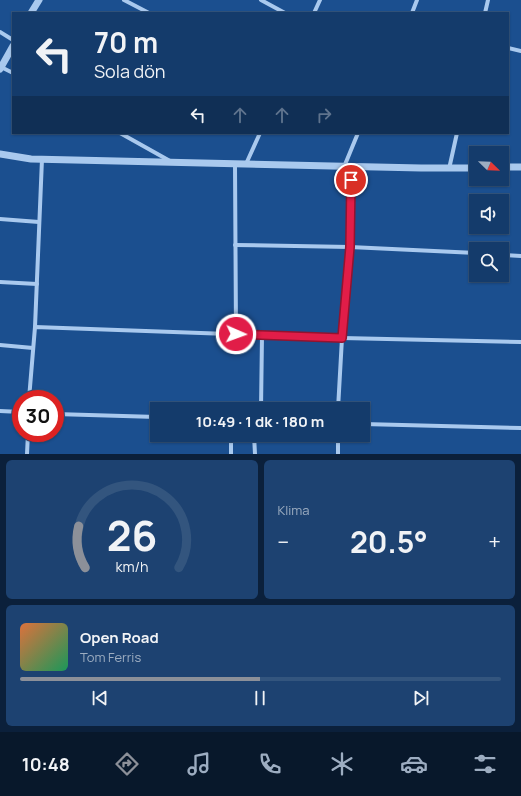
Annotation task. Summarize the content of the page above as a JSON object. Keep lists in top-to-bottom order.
{
  "north": "bottom right",
  "page": {
    "turn": ["70 m", "Sola dön"],
    "limit": "30",
    "trip": "10:49 · 1 dk · 180 m",
    "tile": "Klima",
    "heat": ["−", "20.5°", "+"],
    "song": ["Open Road", "Tom Ferris"],
    "tabs": "10:48",
    "gauge": ["26", "km/h"]
  }
}
